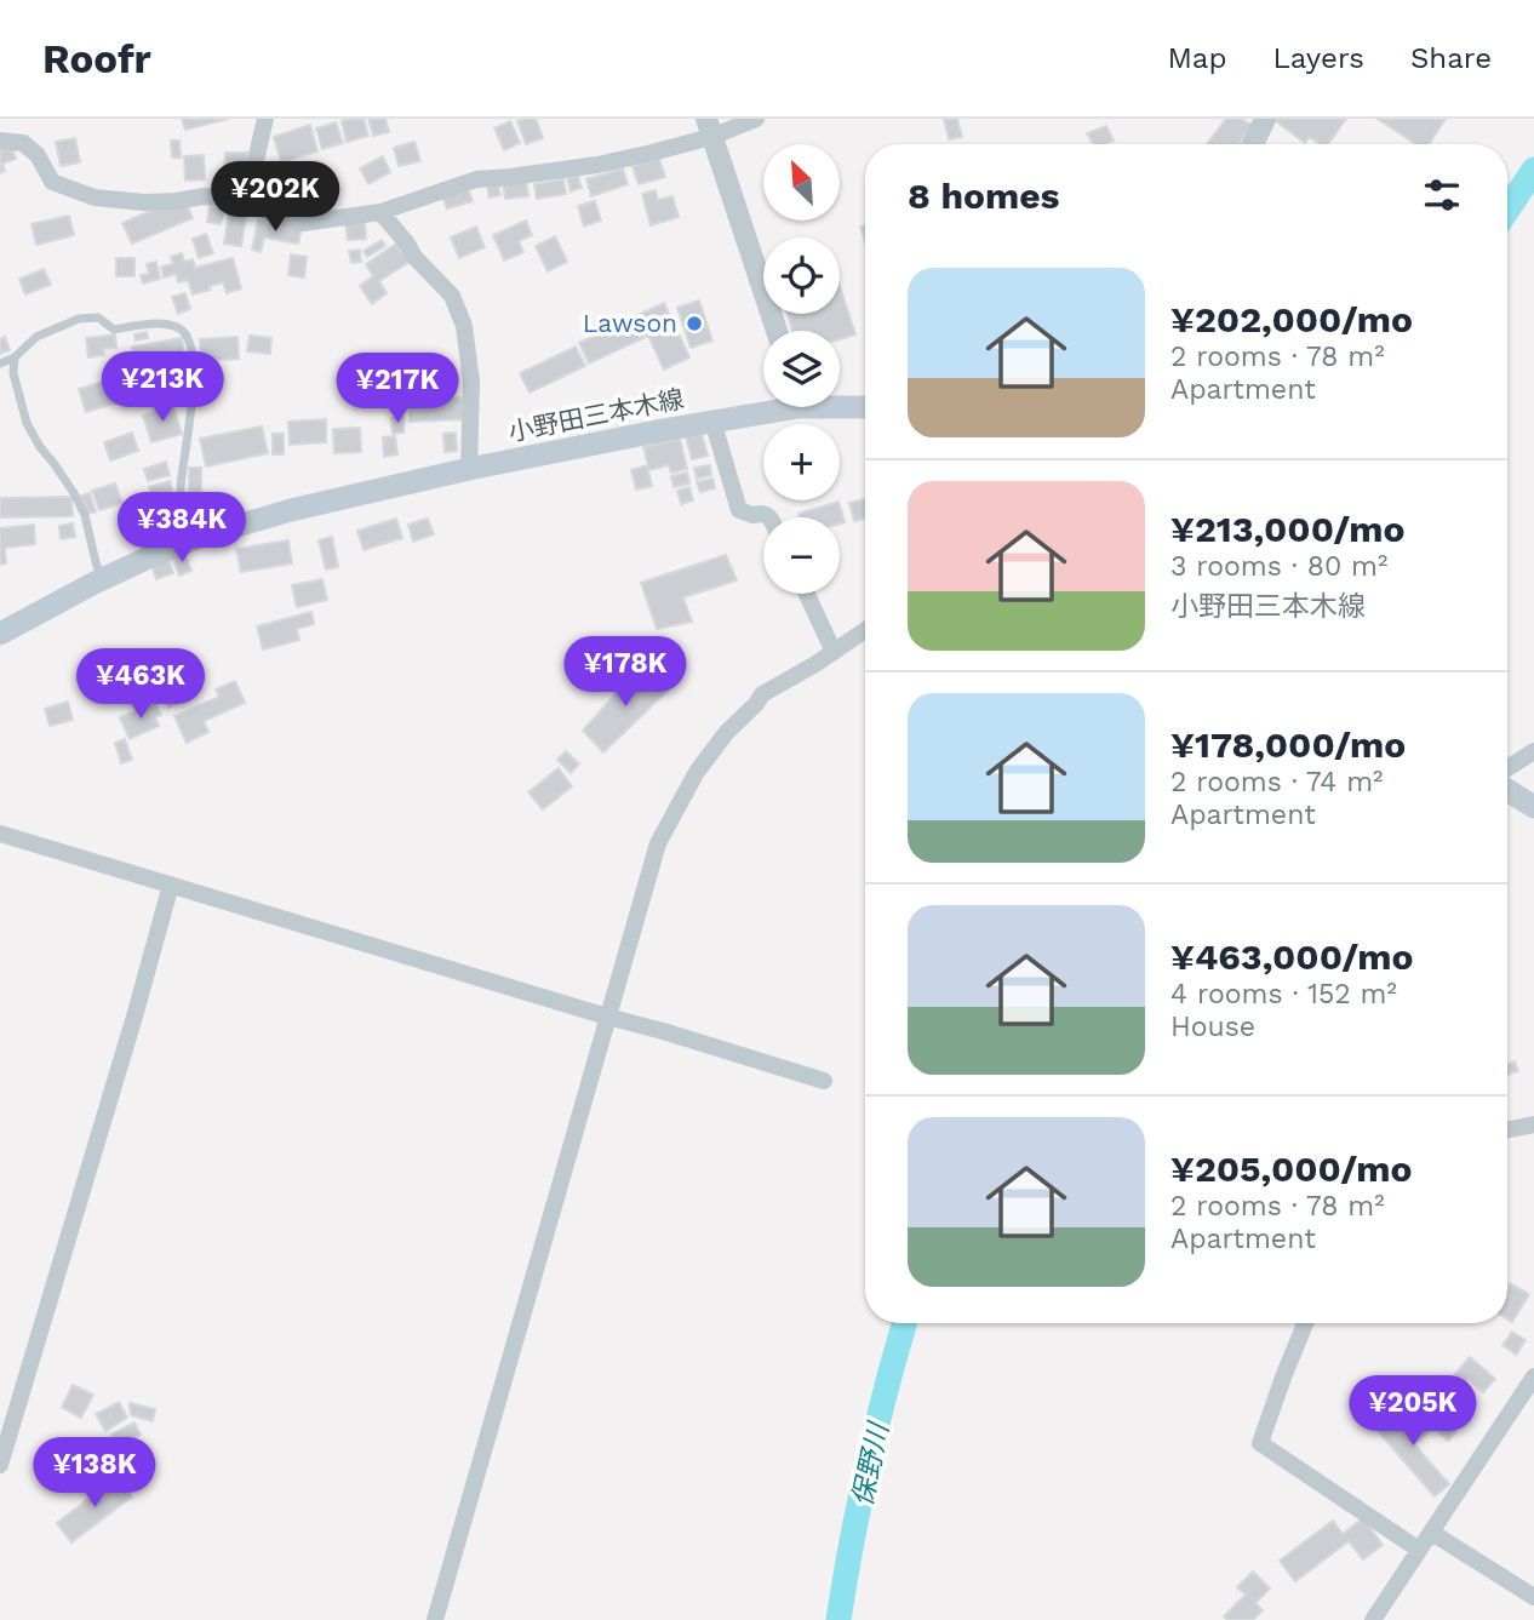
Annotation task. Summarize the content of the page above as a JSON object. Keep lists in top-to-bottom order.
{
  "streets": {
    "main road": ["小野田三本木線"]
  },
  "water": ["保野川"],
  "places": ["Lawson"],
  "north": "top left",
  "page": {
    "header": "Roofr",
    "nav": ["Map", "Layers", "Share"],
    "map_buttons": ["+", "−"],
    "heading": "8 homes",
    "price": [
      "¥202K",
      "¥213K",
      "¥217K",
      "¥384K",
      "¥178K",
      "¥463K",
      "¥205K",
      "¥138K"
    ],
    "list": [
      {
        "name": "¥202,000/mo",
        "note": "2 rooms · 78 m² · Apartment"
      },
      {
        "name": "¥213,000/mo",
        "note": "3 rooms · 80 m² · 小野田三本木線"
      },
      {
        "name": "¥178,000/mo",
        "note": "2 rooms · 74 m² · Apartment"
      },
      {
        "name": "¥463,000/mo",
        "note": "4 rooms · 152 m² · House"
      },
      {
        "name": "¥205,000/mo",
        "note": "2 rooms · 78 m² · Apartment"
      }
    ]
  }
}
